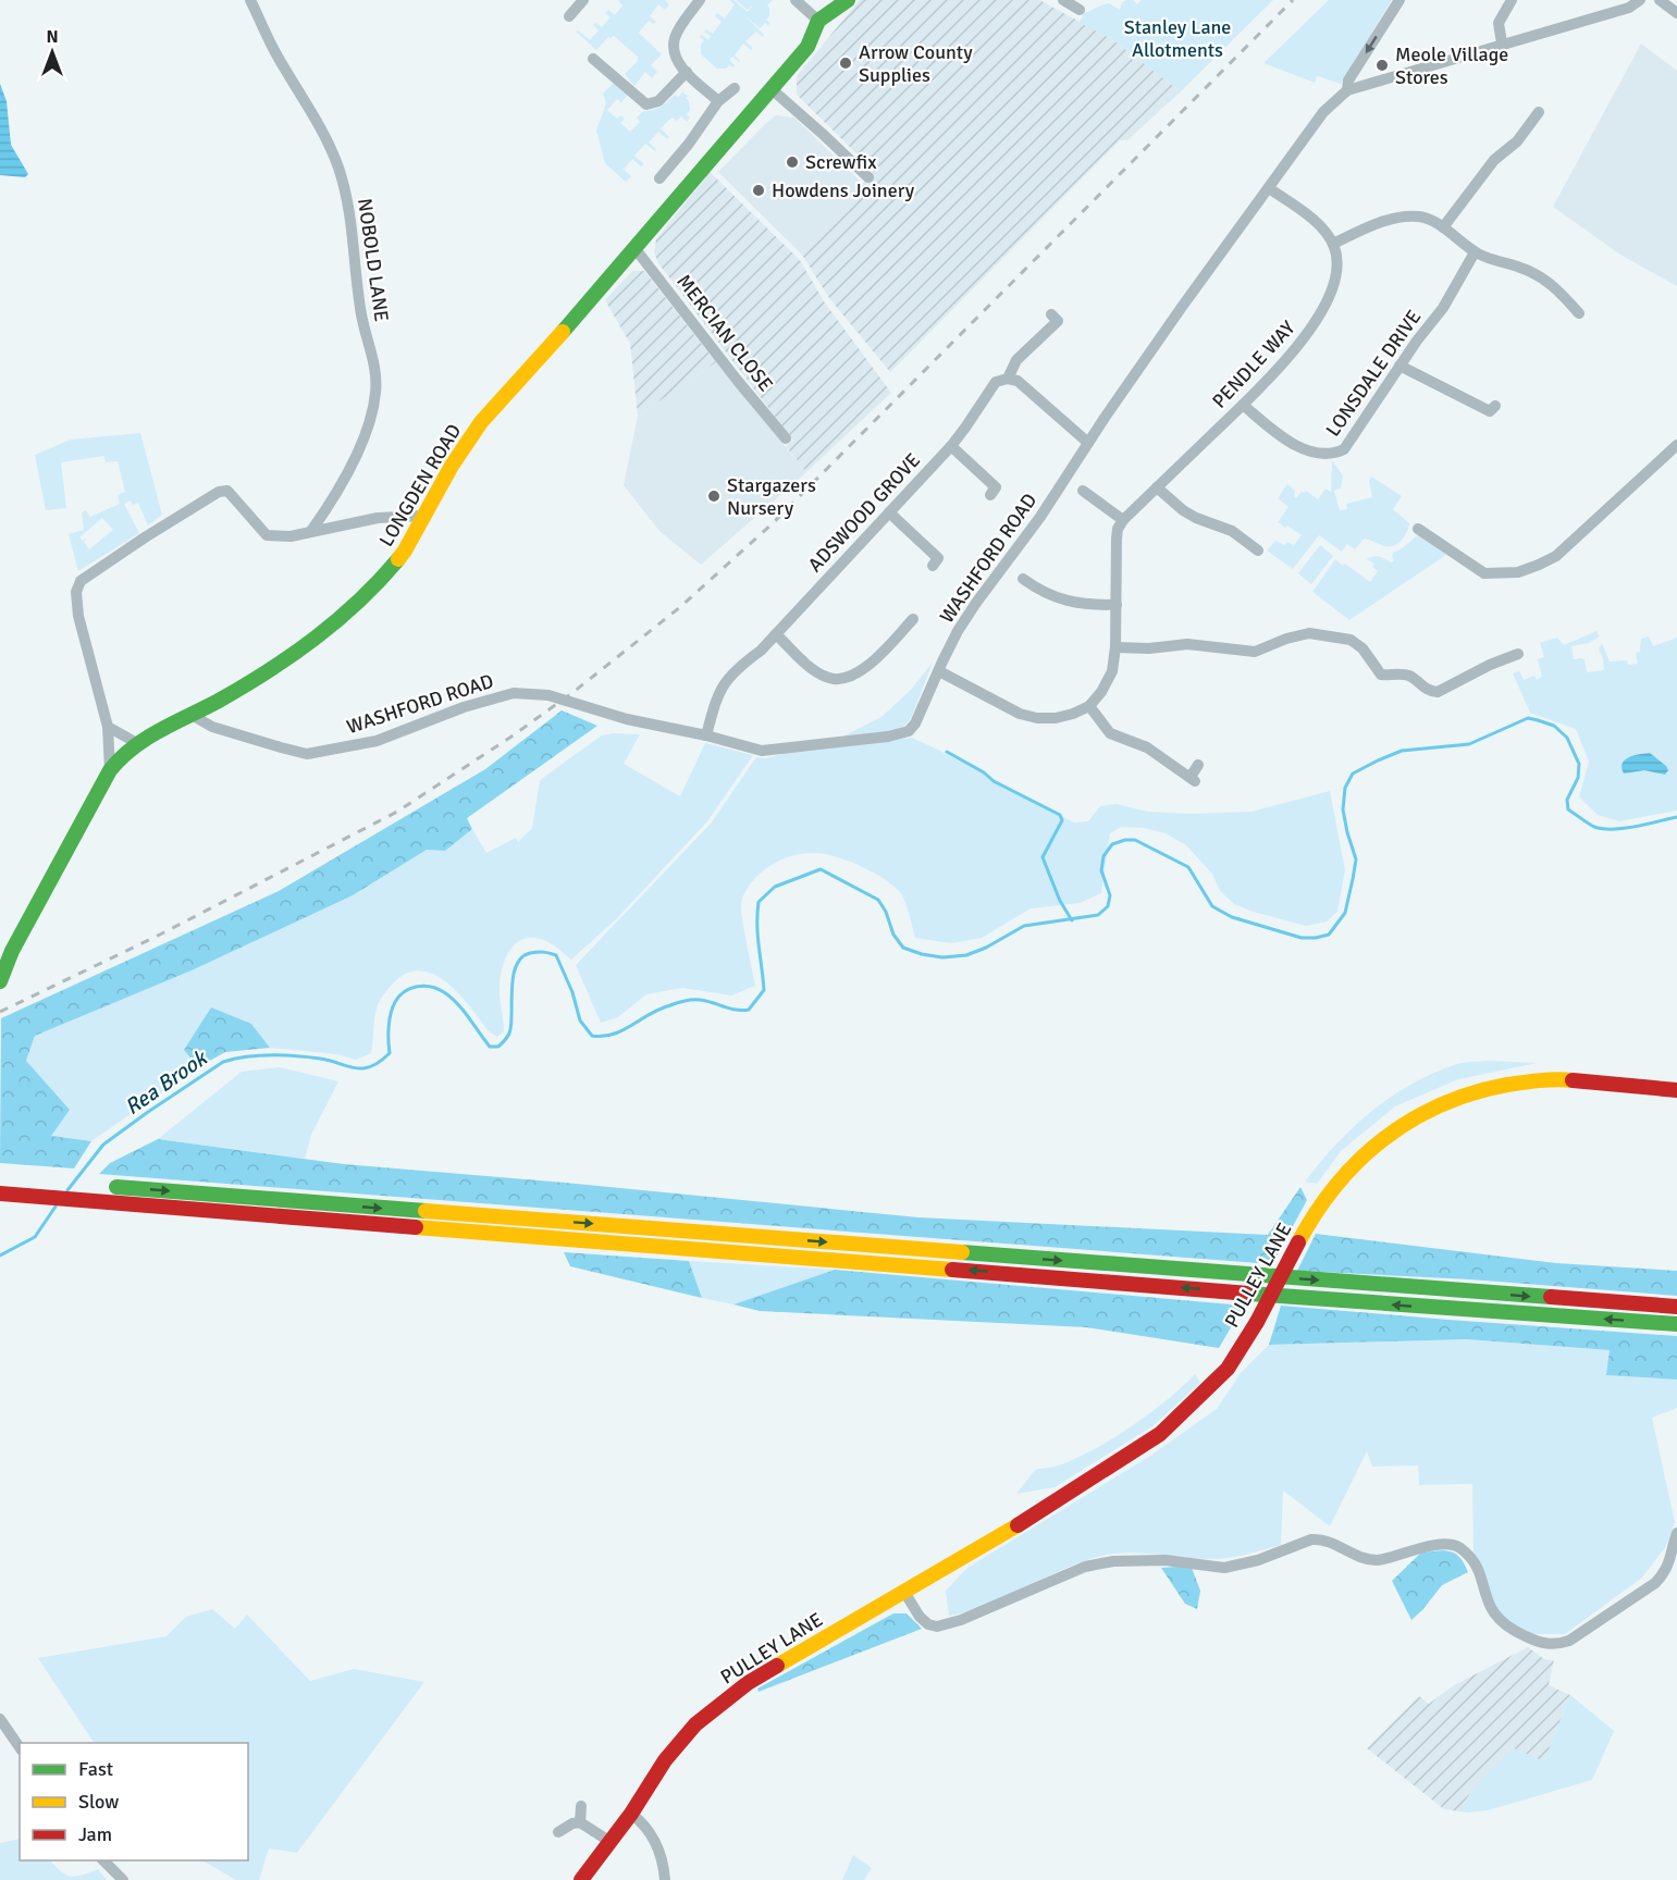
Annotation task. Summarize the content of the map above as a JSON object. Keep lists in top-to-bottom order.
{
  "streets": {
    "main road": ["LONGDEN ROAD", "PULLEY LANE"],
    "street": [
      "NOBOLD LANE",
      "MERCIAN CLOSE",
      "PENDLE WAY",
      "LONSDALE DRIVE",
      "ADSWOOD GROVE",
      "WASHFORD ROAD"
    ]
  },
  "crossings": [
    ["MERCIAN CLOSE", "LONGDEN ROAD"],
    ["PENDLE WAY", "LONSDALE DRIVE"],
    ["LONGDEN ROAD", "WASHFORD ROAD"],
    ["ADSWOOD GROVE", "WASHFORD ROAD"]
  ],
  "water": ["Rea Brook"],
  "parks": ["Stanley Lane Allotments"],
  "places": [
    "Arrow County Supplies",
    "Meole Village Stores",
    "Screwfix",
    "Howdens Joinery",
    "Stargazers Nursery"
  ],
  "legend": ["Fast", "Slow", "Jam"],
  "north": "top"
}
